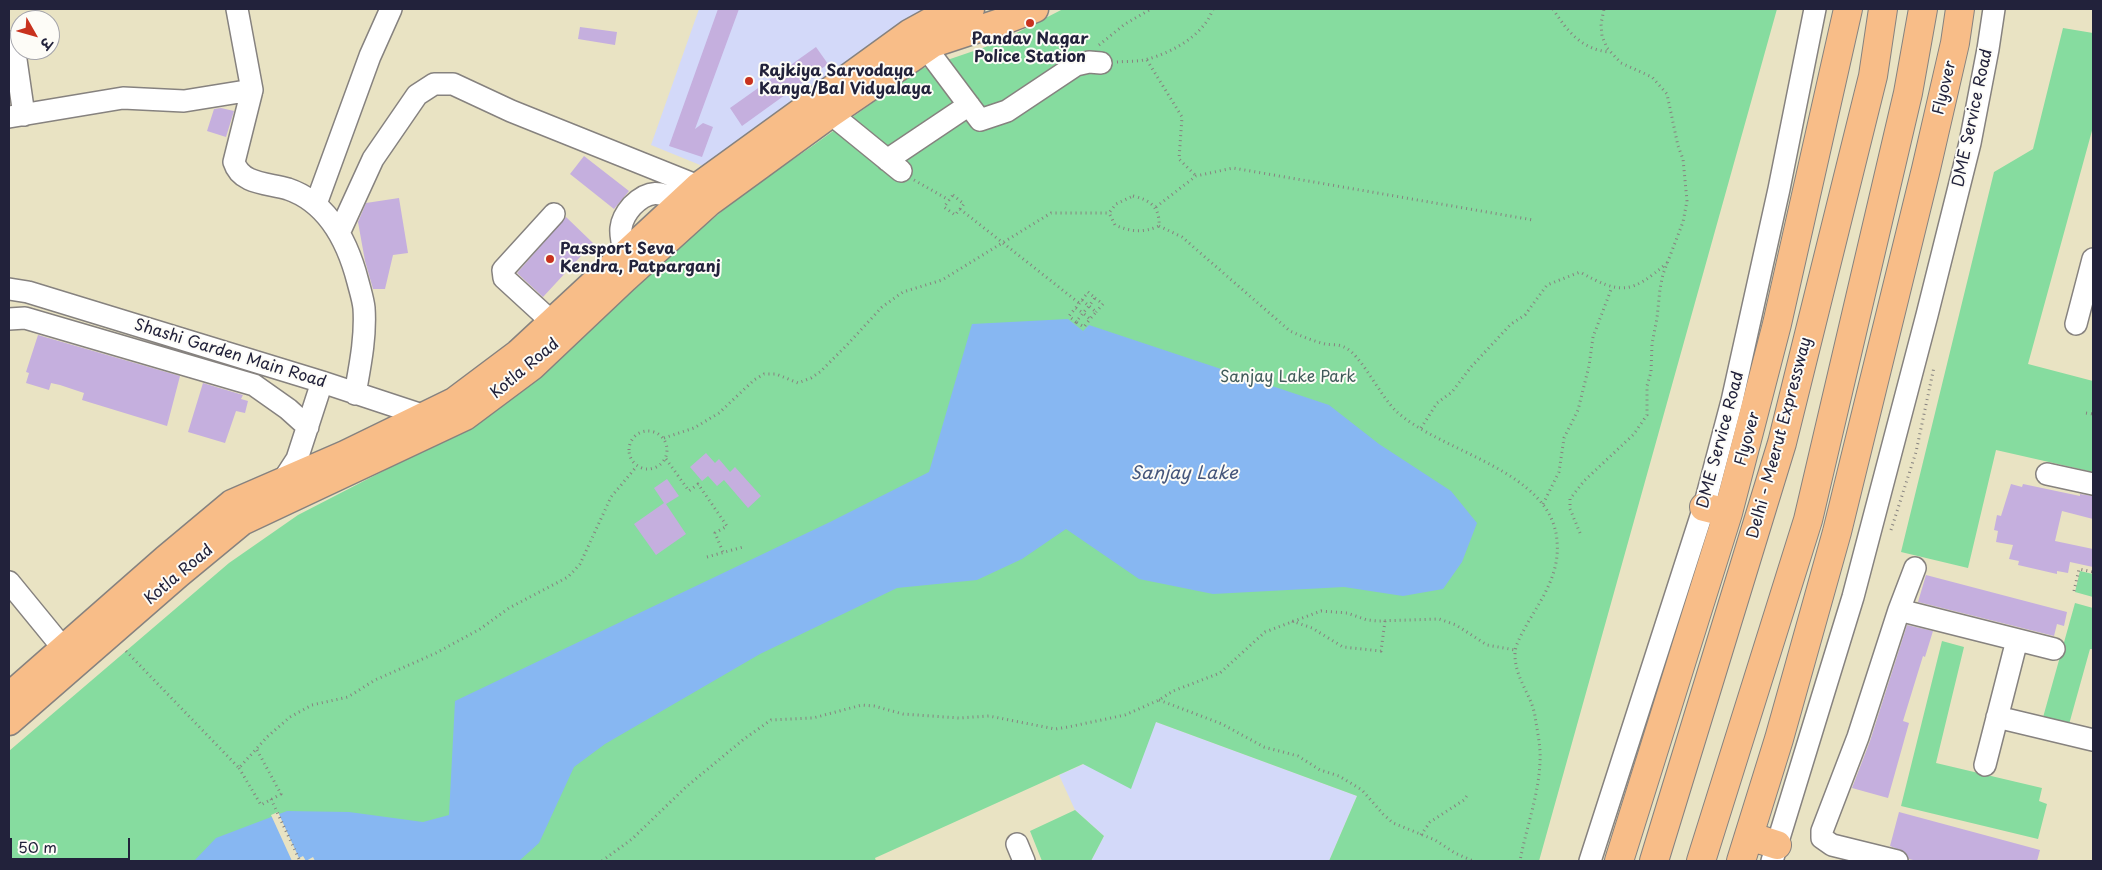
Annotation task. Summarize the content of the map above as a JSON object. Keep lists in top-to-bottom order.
{
  "streets": {
    "highway": ["Flyover", "Delhi - Meerut Expressway"],
    "main road": ["Kotla Road"],
    "street": ["DME Service Road", "Shashi Garden Main Road"]
  },
  "crossings": [
    ["Flyover", "DME Service Road"],
    ["Shashi Garden Main Road", "Kotla Road"]
  ],
  "water": ["Sanjay Lake"],
  "parks": ["Sanjay Lake Park"],
  "places": ["Pandav Nagar Police Station", "Rajkiya Sarvodaya Kanya/Bal Vidyalaya", "Passport Seva Kendra, Patparganj"],
  "scale_bar": "50 m",
  "north": "bottom right"
}
